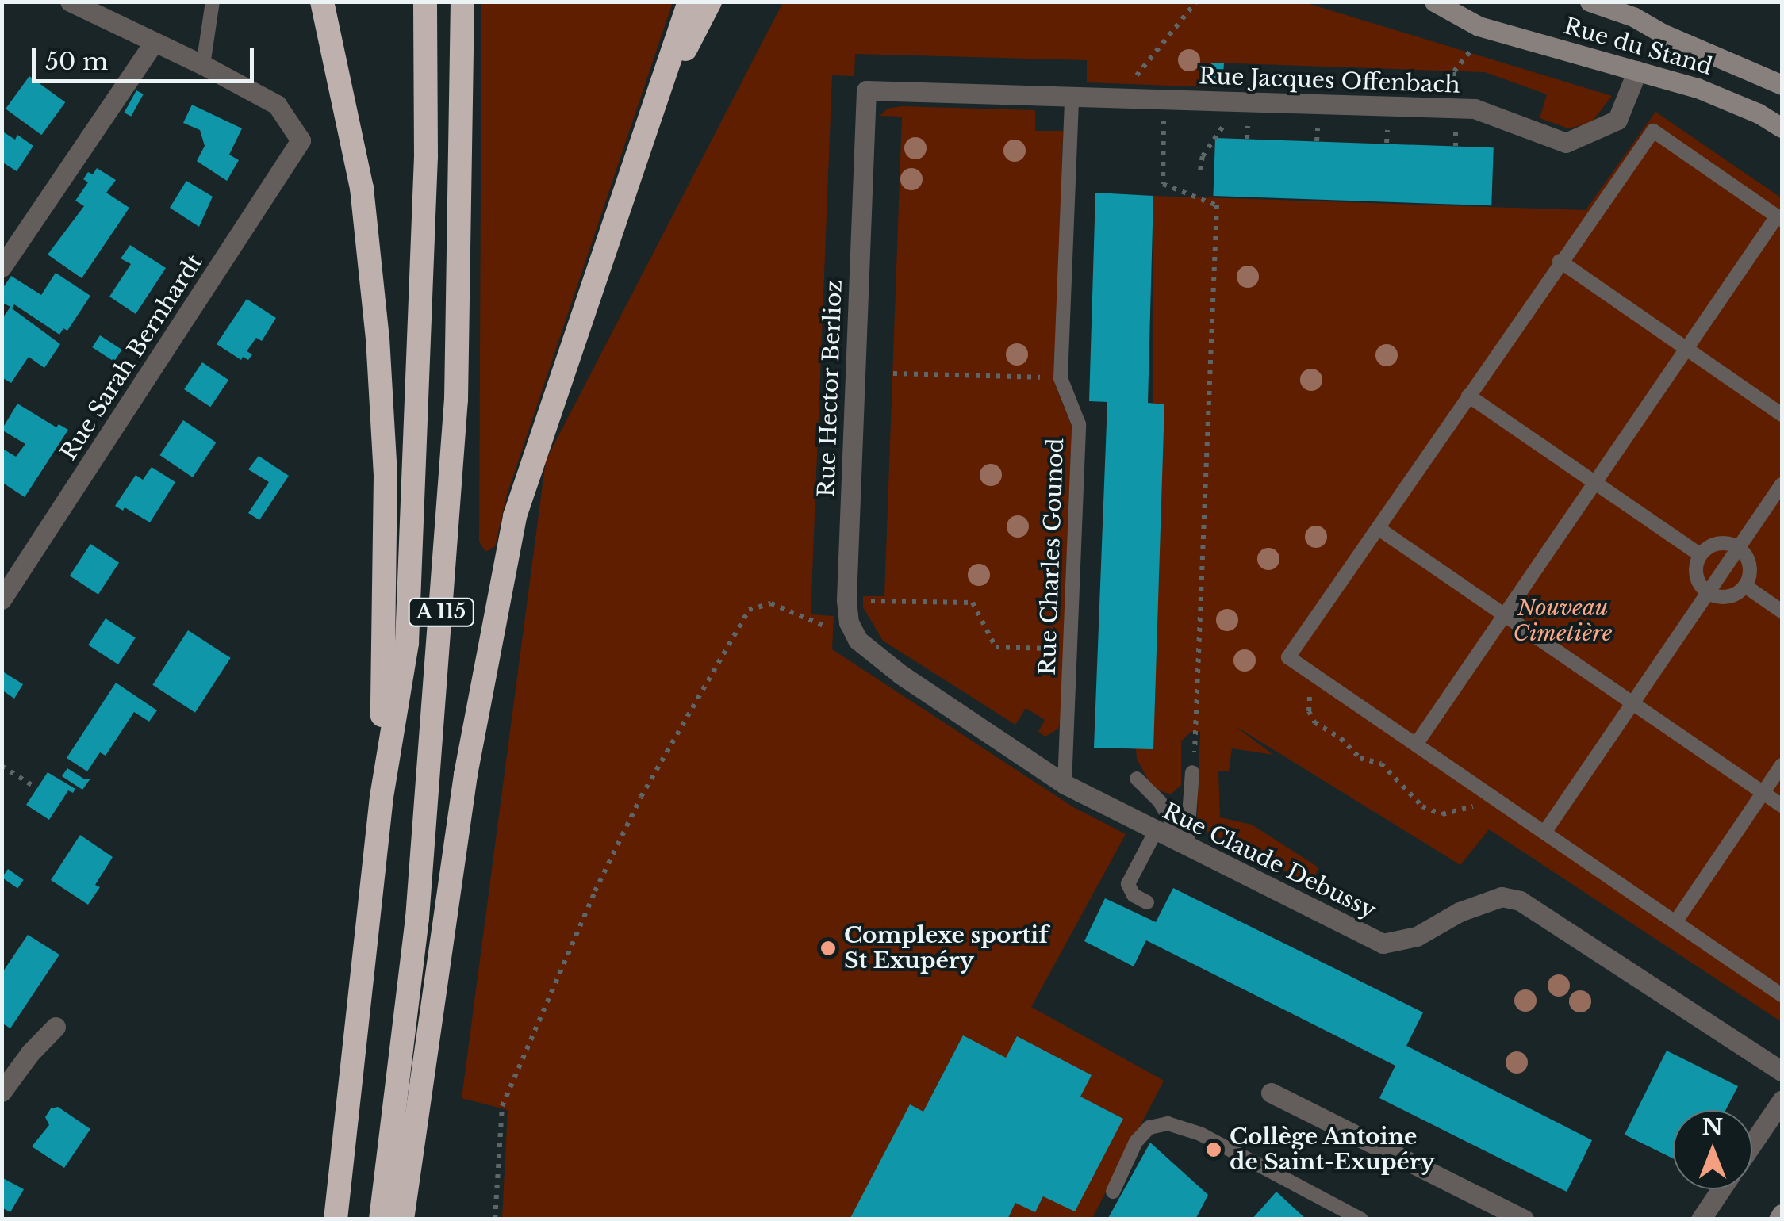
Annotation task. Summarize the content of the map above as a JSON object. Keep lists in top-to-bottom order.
{
  "streets": {
    "highway": ["A 115"],
    "street": [
      "Rue du Stand",
      "Rue Jacques Offenbach",
      "Rue Sarah Bernhardt",
      "Rue Hector Berlioz",
      "Rue Claude Debussy"
    ],
    "lane": ["Rue Charles Gounod"]
  },
  "crossings": [
    ["Rue du Stand", "Rue Jacques Offenbach"],
    ["Rue Jacques Offenbach", "Rue Hector Berlioz"],
    ["Rue Jacques Offenbach", "Rue Charles Gounod"],
    ["Rue Hector Berlioz", "Rue Charles Gounod"],
    ["Rue Charles Gounod", "Rue Claude Debussy"]
  ],
  "parks": ["Nouveau Cimetière"],
  "places": ["Complexe sportif St Exupéry", "Collège Antoine de Saint-Exupéry"],
  "scale_bar": "50 m",
  "north": "top"
}
